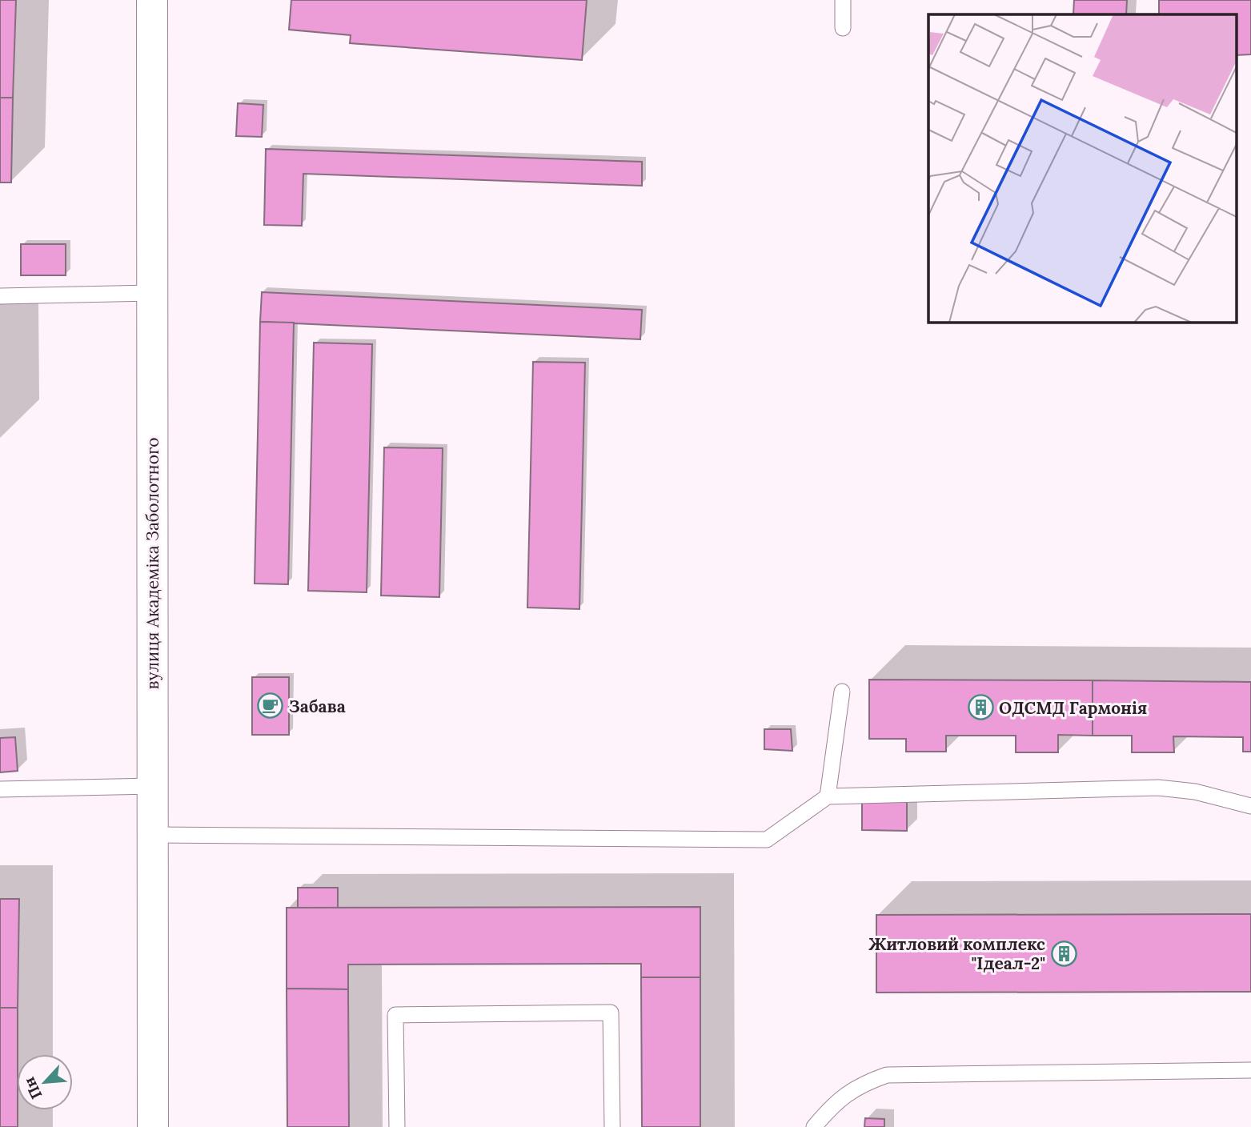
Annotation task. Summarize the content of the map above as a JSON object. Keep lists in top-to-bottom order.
{
  "streets": {
    "main road": ["вулиця Академіка Заболотного"]
  },
  "places": {
    "cafe": ["Забава"],
    "building": ["ОДСМД Гармонія", "Житловий комплекс \"Ідеал-2\""]
  },
  "north": "bottom left"
}
